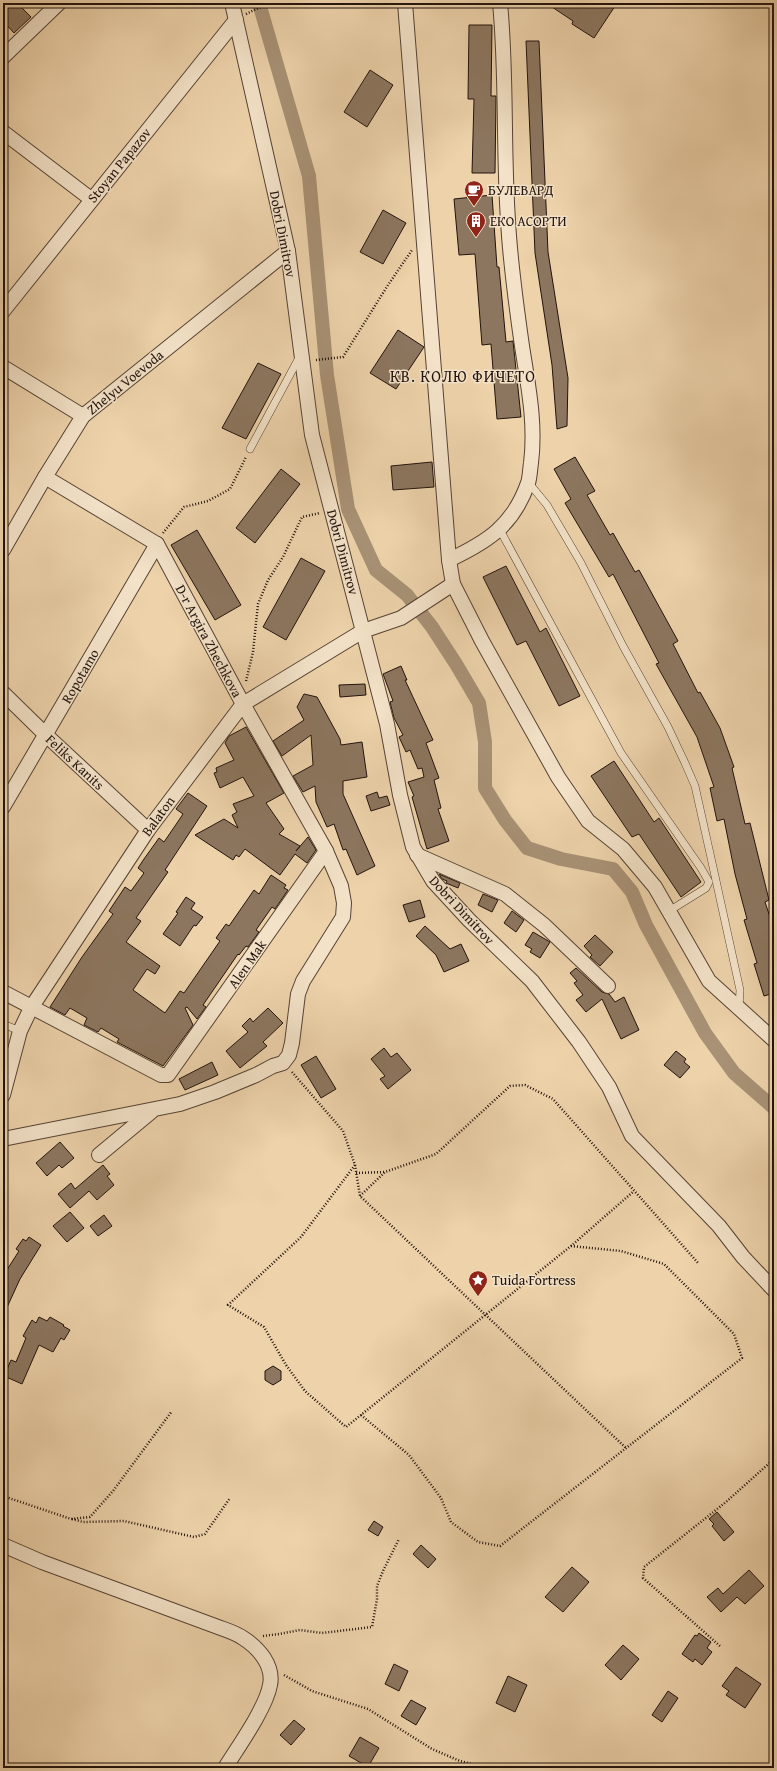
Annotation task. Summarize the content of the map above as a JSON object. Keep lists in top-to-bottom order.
{
  "streets": {
    "street": [
      "Stoyan Papazov",
      "Dobri Dimitrov",
      "Zhelyu Voevoda",
      "D-r Argira Zhechkova",
      "Ropotamo",
      "Feliks Kanits",
      "Balaton",
      "Alen Mak"
    ]
  },
  "crossings": [
    ["Stoyan Papazov", "Dobri Dimitrov"],
    ["Dobri Dimitrov", "Zhelyu Voevoda"],
    ["Dobri Dimitrov", "Balaton"],
    ["D-r Argira Zhechkova", "Ropotamo"],
    ["D-r Argira Zhechkova", "Balaton"],
    ["D-r Argira Zhechkova", "Alen Mak"],
    ["Ropotamo", "Feliks Kanits"],
    ["Feliks Kanits", "Balaton"],
    ["Balaton", "Alen Mak"]
  ],
  "districts": ["КВ. КОЛЮ ФИЧЕТО"],
  "places": {
    "cafe": ["БУЛЕВАРД"],
    "building": ["ЕКО АСОРТИ"],
    "place": ["Tuida Fortress"]
  }
}
